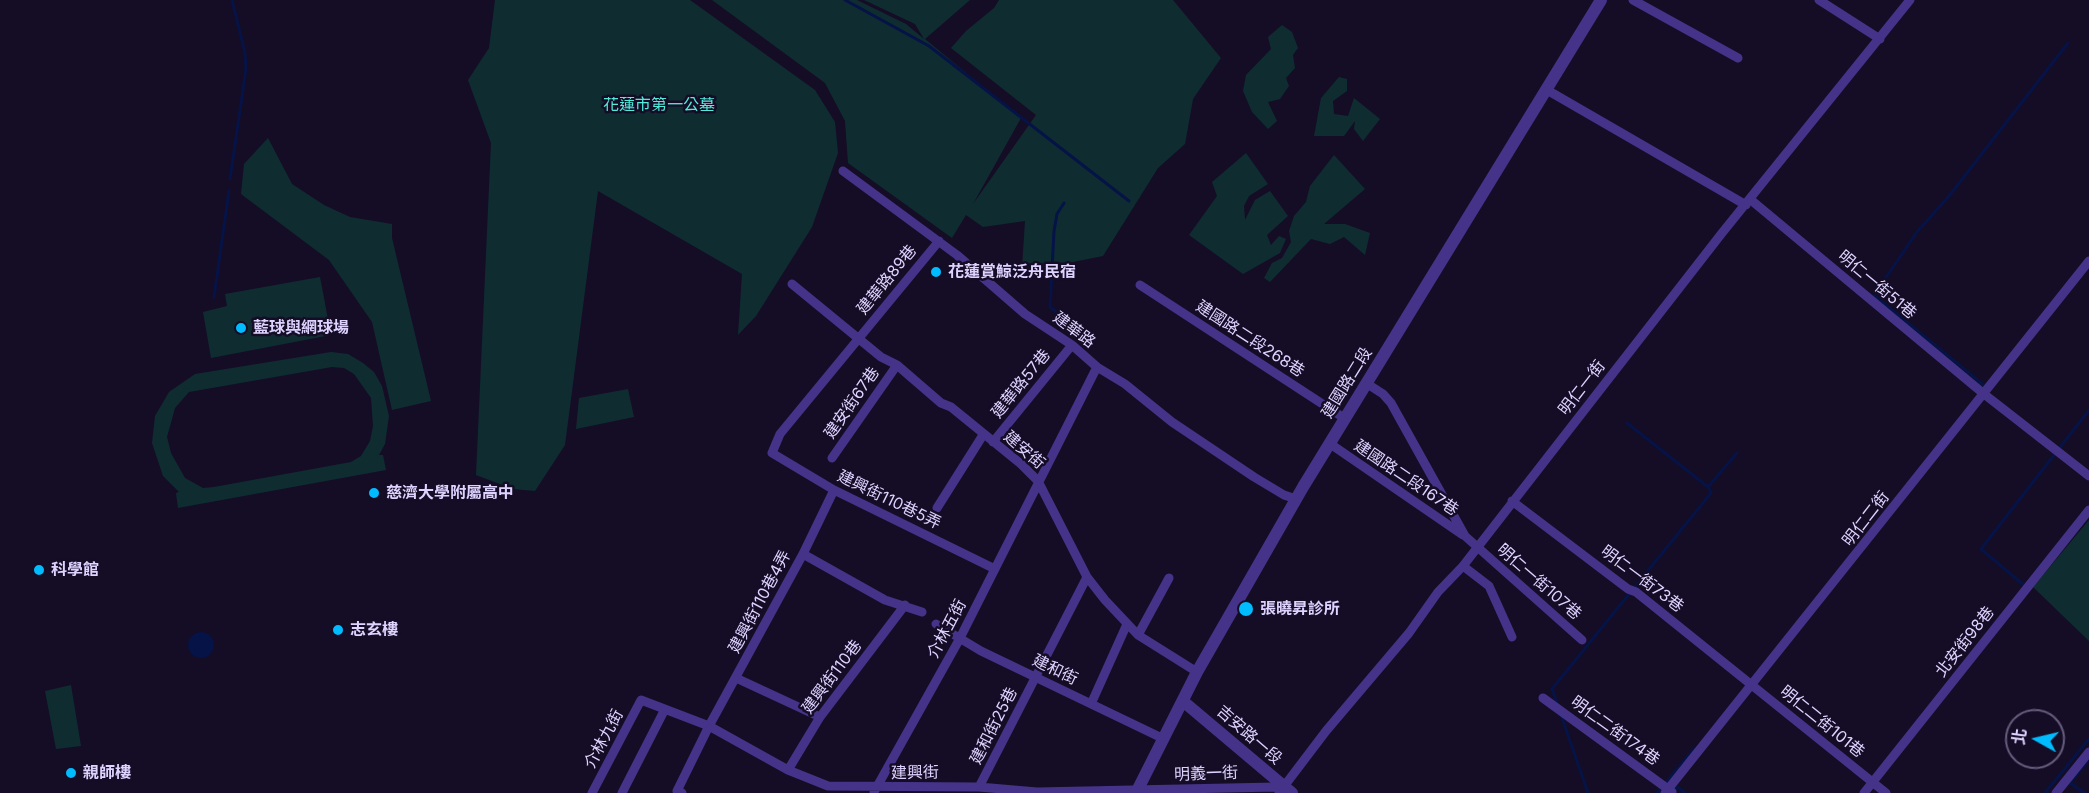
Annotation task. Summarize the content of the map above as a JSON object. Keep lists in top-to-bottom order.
{
  "streets": {
    "street": [
      "建華路89巷",
      "明仁一街51巷",
      "建華路",
      "建國路二段268巷",
      "建國路二段",
      "建華路57巷",
      "明仁一街",
      "建安街67巷",
      "建安街",
      "建國路二段167巷",
      "建興街110巷5弄",
      "明仁二街",
      "明仁一街73巷",
      "明仁一街107巷",
      "建興街110巷4弄",
      "介林五街",
      "北安街98巷",
      "建和街",
      "建興街110巷",
      "明仁二街101巷",
      "建和街25巷",
      "明仁二街174巷",
      "吉安路一段",
      "介林九街",
      "建興街",
      "明義一街"
    ]
  },
  "crossings": [
    ["建華路89巷", "建華路"],
    ["建華路89巷", "建安街"],
    ["建華路89巷", "建興街110巷5弄"],
    ["明仁一街51巷", "建國路二段"],
    ["明仁一街51巷", "明仁一街"],
    ["明仁一街51巷", "明仁二街"],
    ["建華路", "建國路二段"],
    ["建華路", "建華路57巷"],
    ["建華路", "介林五街"],
    ["建國路二段268巷", "建國路二段"],
    ["建國路二段", "建安街"],
    ["建國路二段", "建國路二段167巷"],
    ["建國路二段", "建和街"],
    ["建國路二段", "吉安路一段"],
    ["建國路二段", "建興街"],
    ["建國路二段", "明義一街"],
    ["建華路57巷", "建安街"],
    ["明仁一街", "明仁一街73巷"],
    ["明仁一街", "明仁一街107巷"],
    ["明仁一街", "吉安路一段"],
    ["明仁一街", "明義一街"],
    ["建安街67巷", "建安街"],
    ["建安街", "建興街110巷5弄"],
    ["建安街", "介林五街"],
    ["建安街", "建和街25巷"],
    ["建國路二段167巷", "明仁一街107巷"],
    ["建興街110巷5弄", "建興街110巷4弄"],
    ["建興街110巷5弄", "介林五街"],
    ["明仁二街", "明仁一街73巷"],
    ["明仁二街", "明仁二街101巷"],
    ["明仁二街", "明仁二街174巷"],
    ["明仁一街73巷", "明仁二街101巷"],
    ["建興街110巷4弄", "介林九街"],
    ["建興街110巷4弄", "建興街"],
    ["介林五街", "建和街"],
    ["介林五街", "建興街"],
    ["北安街98巷", "明仁二街101巷"],
    ["建和街", "建和街25巷"],
    ["建興街110巷", "建興街"],
    ["建和街25巷", "建興街"],
    ["吉安路一段", "明義一街"],
    ["介林九街", "建興街"],
    ["建興街", "明義一街"]
  ],
  "parks": ["花蓮市第一公墓"],
  "places": [
    "花蓮賞鯨泛舟民宿",
    "藍球與網球場",
    "慈濟大學附屬高中",
    "科學館",
    "張曉昇診所",
    "志玄樓",
    "親師樓"
  ],
  "north": "left"
}
